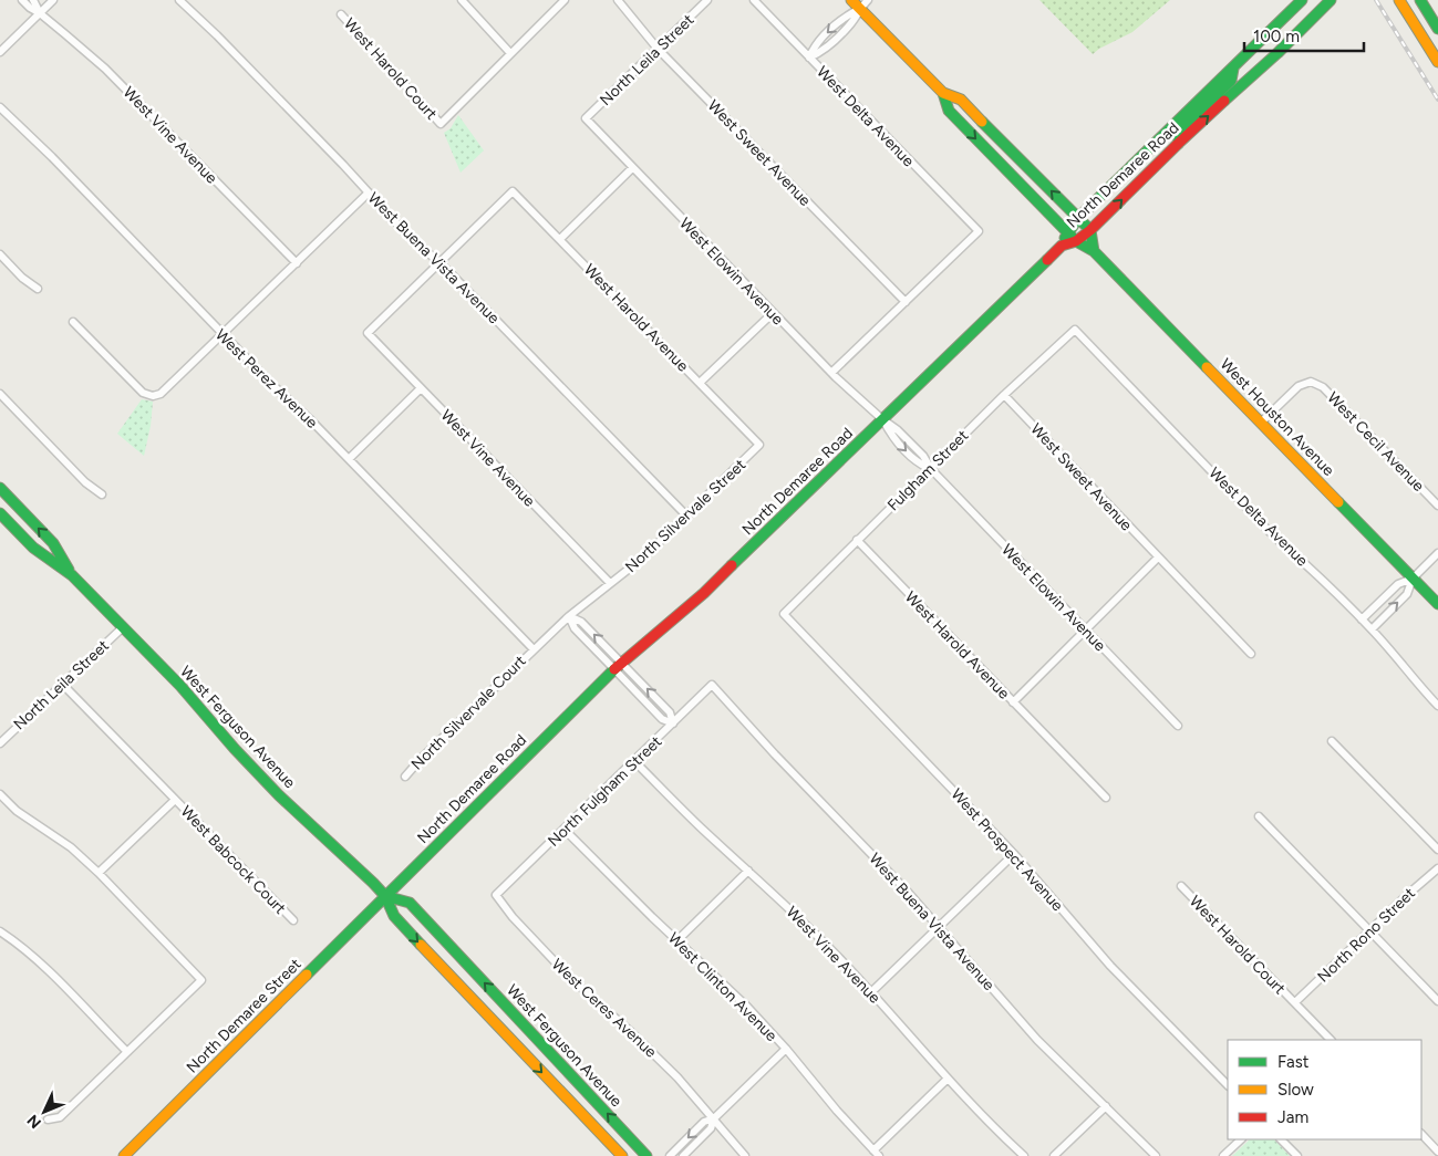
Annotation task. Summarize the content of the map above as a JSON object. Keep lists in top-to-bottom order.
{
  "streets": {
    "main road": [
      "North Demaree Road",
      "West Houston Avenue",
      "West Ferguson Avenue",
      "North Demaree Street"
    ],
    "street": [
      "North Leila Street",
      "West Harold Court",
      "West Delta Avenue",
      "West Vine Avenue",
      "West Sweet Avenue",
      "West Buena Vista Avenue",
      "West Elowin Avenue",
      "West Harold Avenue",
      "West Perez Avenue",
      "West Cecil Avenue",
      "Fulgham Street",
      "North Silvervale Street",
      "North Silvervale Court",
      "North Fulgham Street",
      "West Prospect Avenue",
      "West Babcock Court",
      "North Rono Street",
      "West Clinton Avenue",
      "West Ceres Avenue"
    ]
  },
  "crossings": [
    ["North Leila Street", "West Sweet Avenue"],
    ["North Leila Street", "West Elowin Avenue"],
    ["North Leila Street", "West Ferguson Avenue"],
    ["North Leila Street", "West Babcock Court"],
    ["West Harold Court", "North Rono Street"],
    ["West Delta Avenue", "West Sweet Avenue"],
    ["West Delta Avenue", "Fulgham Street"],
    ["West Vine Avenue", "West Buena Vista Avenue"],
    ["West Vine Avenue", "West Harold Avenue"],
    ["West Vine Avenue", "North Silvervale Street"],
    ["West Vine Avenue", "North Fulgham Street"],
    ["West Sweet Avenue", "Fulgham Street"],
    ["North Demaree Road", "West Elowin Avenue"],
    ["North Demaree Road", "West Houston Avenue"],
    ["North Demaree Road", "West Ferguson Avenue"],
    ["North Demaree Road", "North Demaree Street"],
    ["West Buena Vista Avenue", "West Harold Avenue"],
    ["West Buena Vista Avenue", "North Silvervale Street"],
    ["West Buena Vista Avenue", "North Fulgham Street"],
    ["West Elowin Avenue", "Fulgham Street"],
    ["West Harold Avenue", "Fulgham Street"],
    ["West Harold Avenue", "North Silvervale Street"],
    ["West Perez Avenue", "North Silvervale Street"],
    ["West Perez Avenue", "North Silvervale Court"],
    ["West Houston Avenue", "West Cecil Avenue"],
    ["Fulgham Street", "West Prospect Avenue"],
    ["North Silvervale Street", "North Silvervale Court"],
    ["West Ferguson Avenue", "North Demaree Street"],
    ["North Fulgham Street", "West Clinton Avenue"],
    ["North Fulgham Street", "West Ceres Avenue"]
  ],
  "legend": ["Fast", "Slow", "Jam"],
  "scale_bar": "100 m",
  "north": "bottom left"
}
